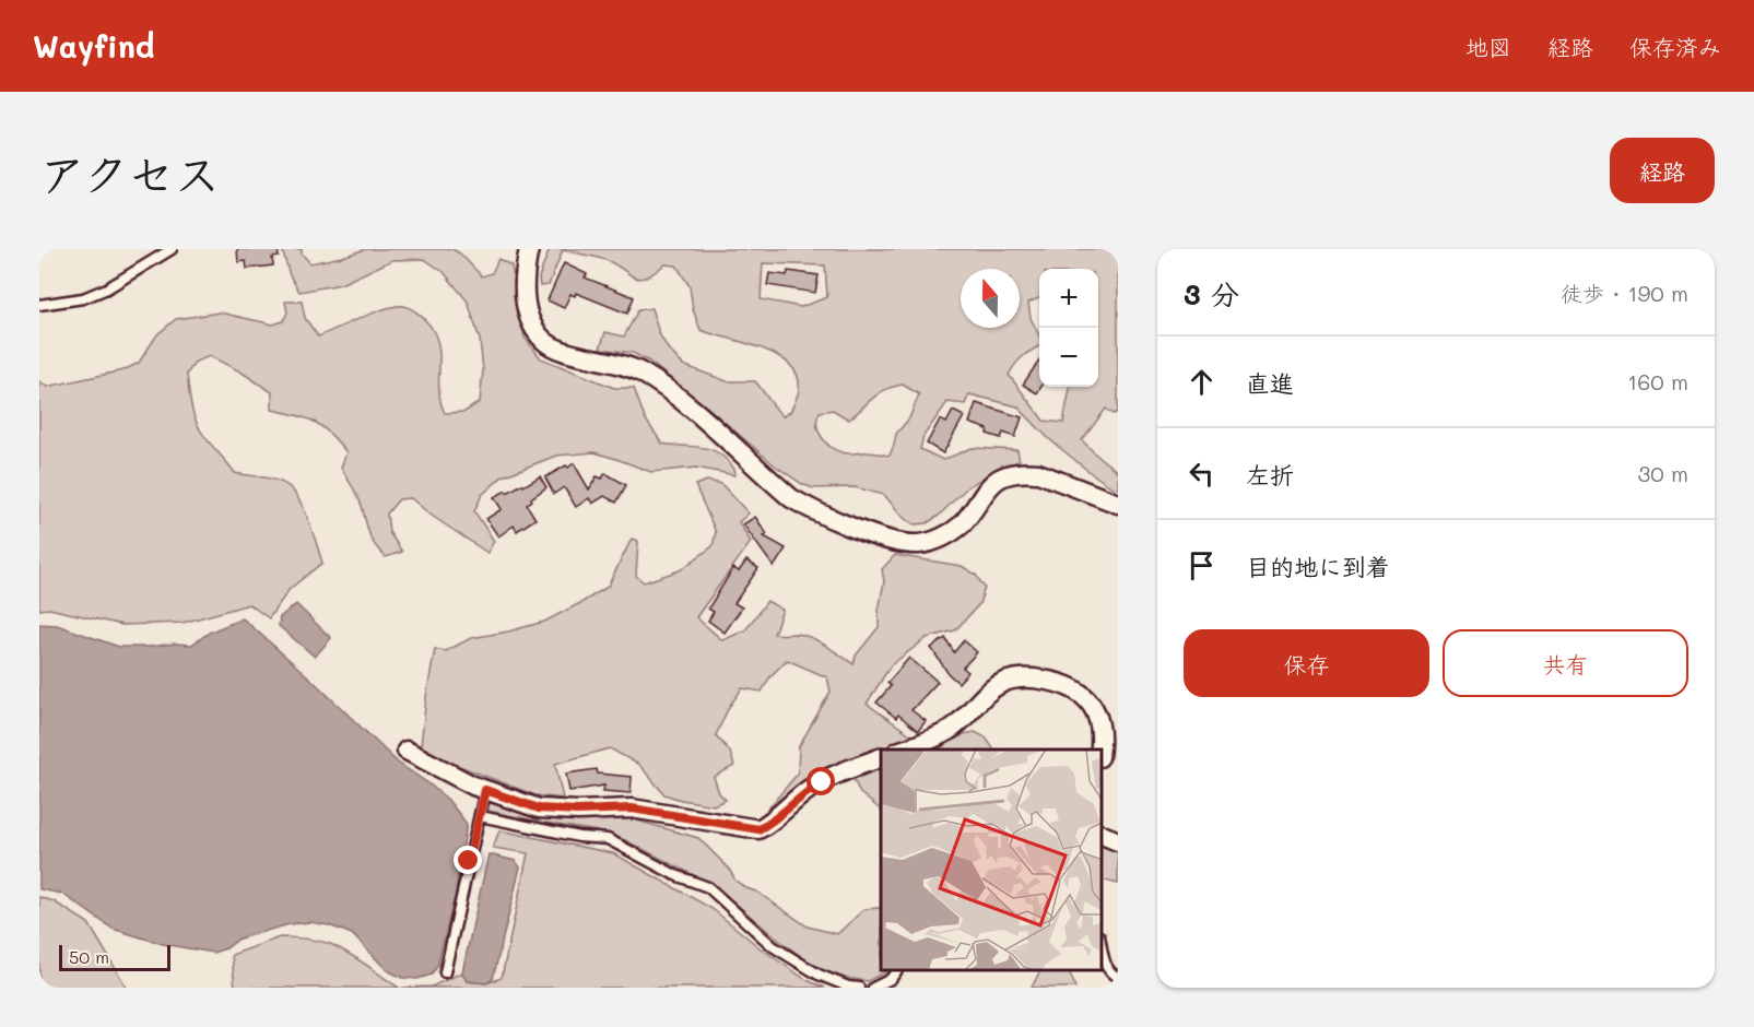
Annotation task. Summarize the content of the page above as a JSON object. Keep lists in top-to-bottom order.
{
  "scale_bar": "50 m",
  "north": "top",
  "page": {
    "header": "Wayfind",
    "nav": ["地図", "経路", "保存済み"],
    "title": "アクセス",
    "buttons": [
      "経路",
      ["保存", "共有"]
    ],
    "heading": ["3 分", "徒歩 · 190 m"],
    "map_buttons": ["+", "−"],
    "list": [
      ["直進", "160 m"],
      ["左折", "30 m"],
      "目的地に到着"
    ],
    "scale": "50 m"
  }
}
